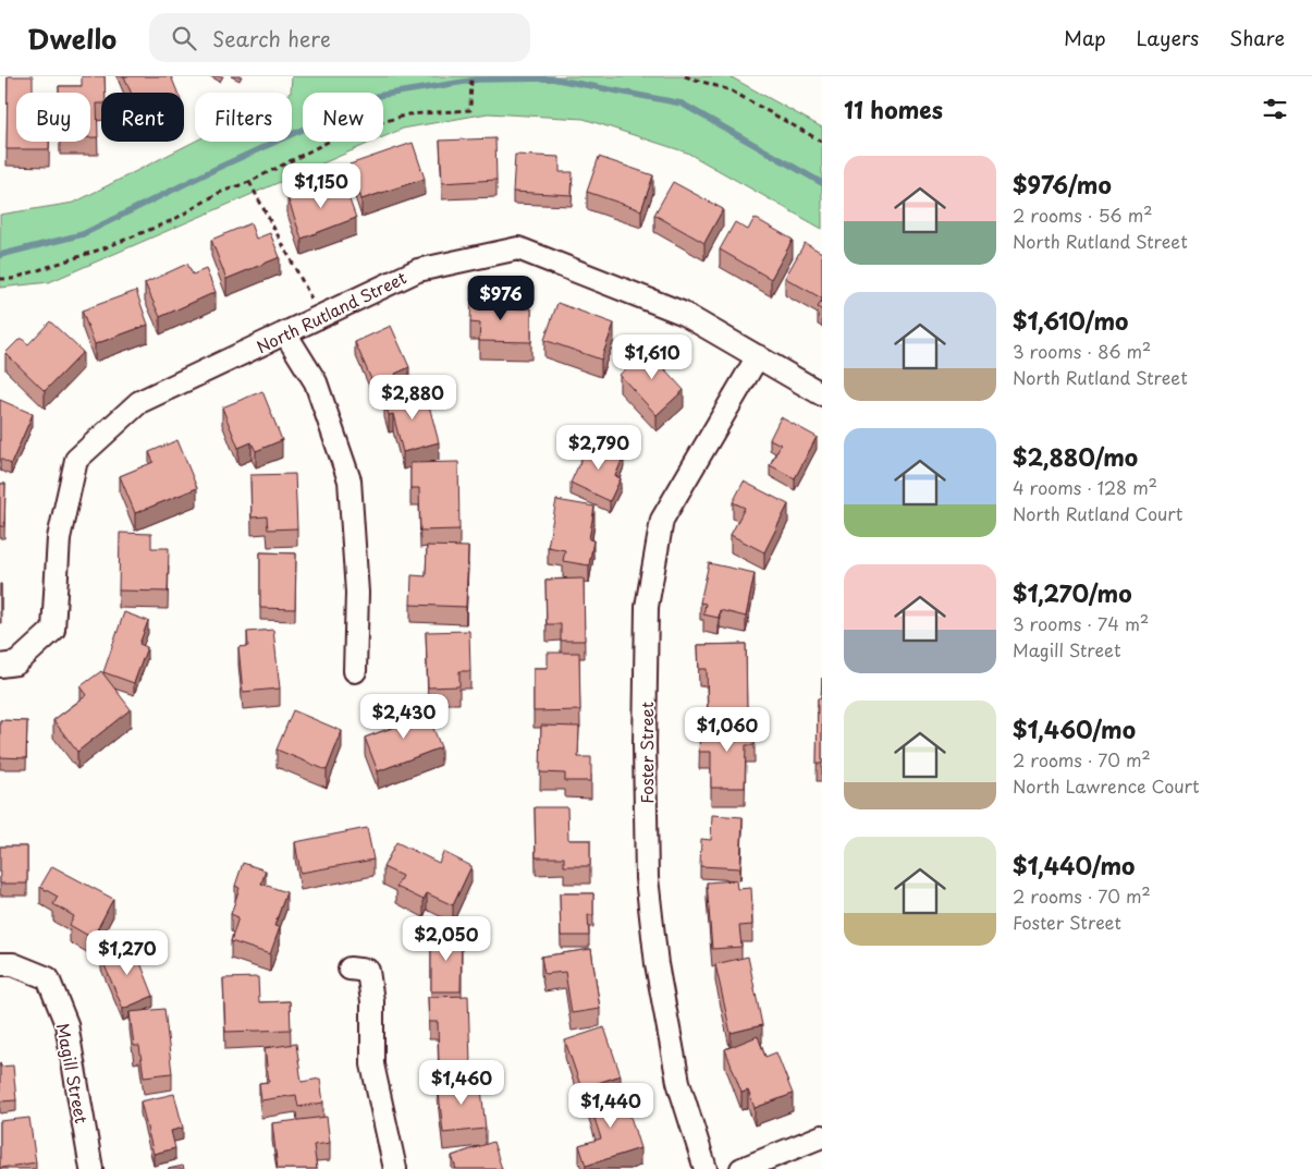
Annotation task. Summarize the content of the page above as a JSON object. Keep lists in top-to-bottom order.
{
  "streets": {
    "street": ["North Rutland Street", "Foster Street", "Magill Street"]
  },
  "crossings": [
    ["North Rutland Street", "Foster Street"]
  ],
  "page": {
    "header": "Dwello",
    "search": "Search here",
    "nav": ["Map", "Layers", "Share"],
    "heading": "11 homes",
    "chip": [
      "Buy",
      "Rent",
      "Filters",
      "New"
    ],
    "list": [
      {
        "name": "$976/mo",
        "note": "2 rooms · 56 m² · North Rutland Street"
      },
      {
        "name": "$1,610/mo",
        "note": "3 rooms · 86 m² · North Rutland Street"
      },
      {
        "name": "$2,880/mo",
        "note": "4 rooms · 128 m² · North Rutland Court"
      },
      {
        "name": "$1,270/mo",
        "note": "3 rooms · 74 m² · Magill Street"
      },
      {
        "name": "$1,460/mo",
        "note": "2 rooms · 70 m² · North Lawrence Court"
      },
      {
        "name": "$1,440/mo",
        "note": "2 rooms · 70 m² · Foster Street"
      }
    ],
    "price": [
      "$1,150",
      "$976",
      "$1,610",
      "$2,880",
      "$2,790",
      "$2,430",
      "$1,060",
      "$2,050",
      "$1,270",
      "$1,460",
      "$1,440"
    ]
  }
}
